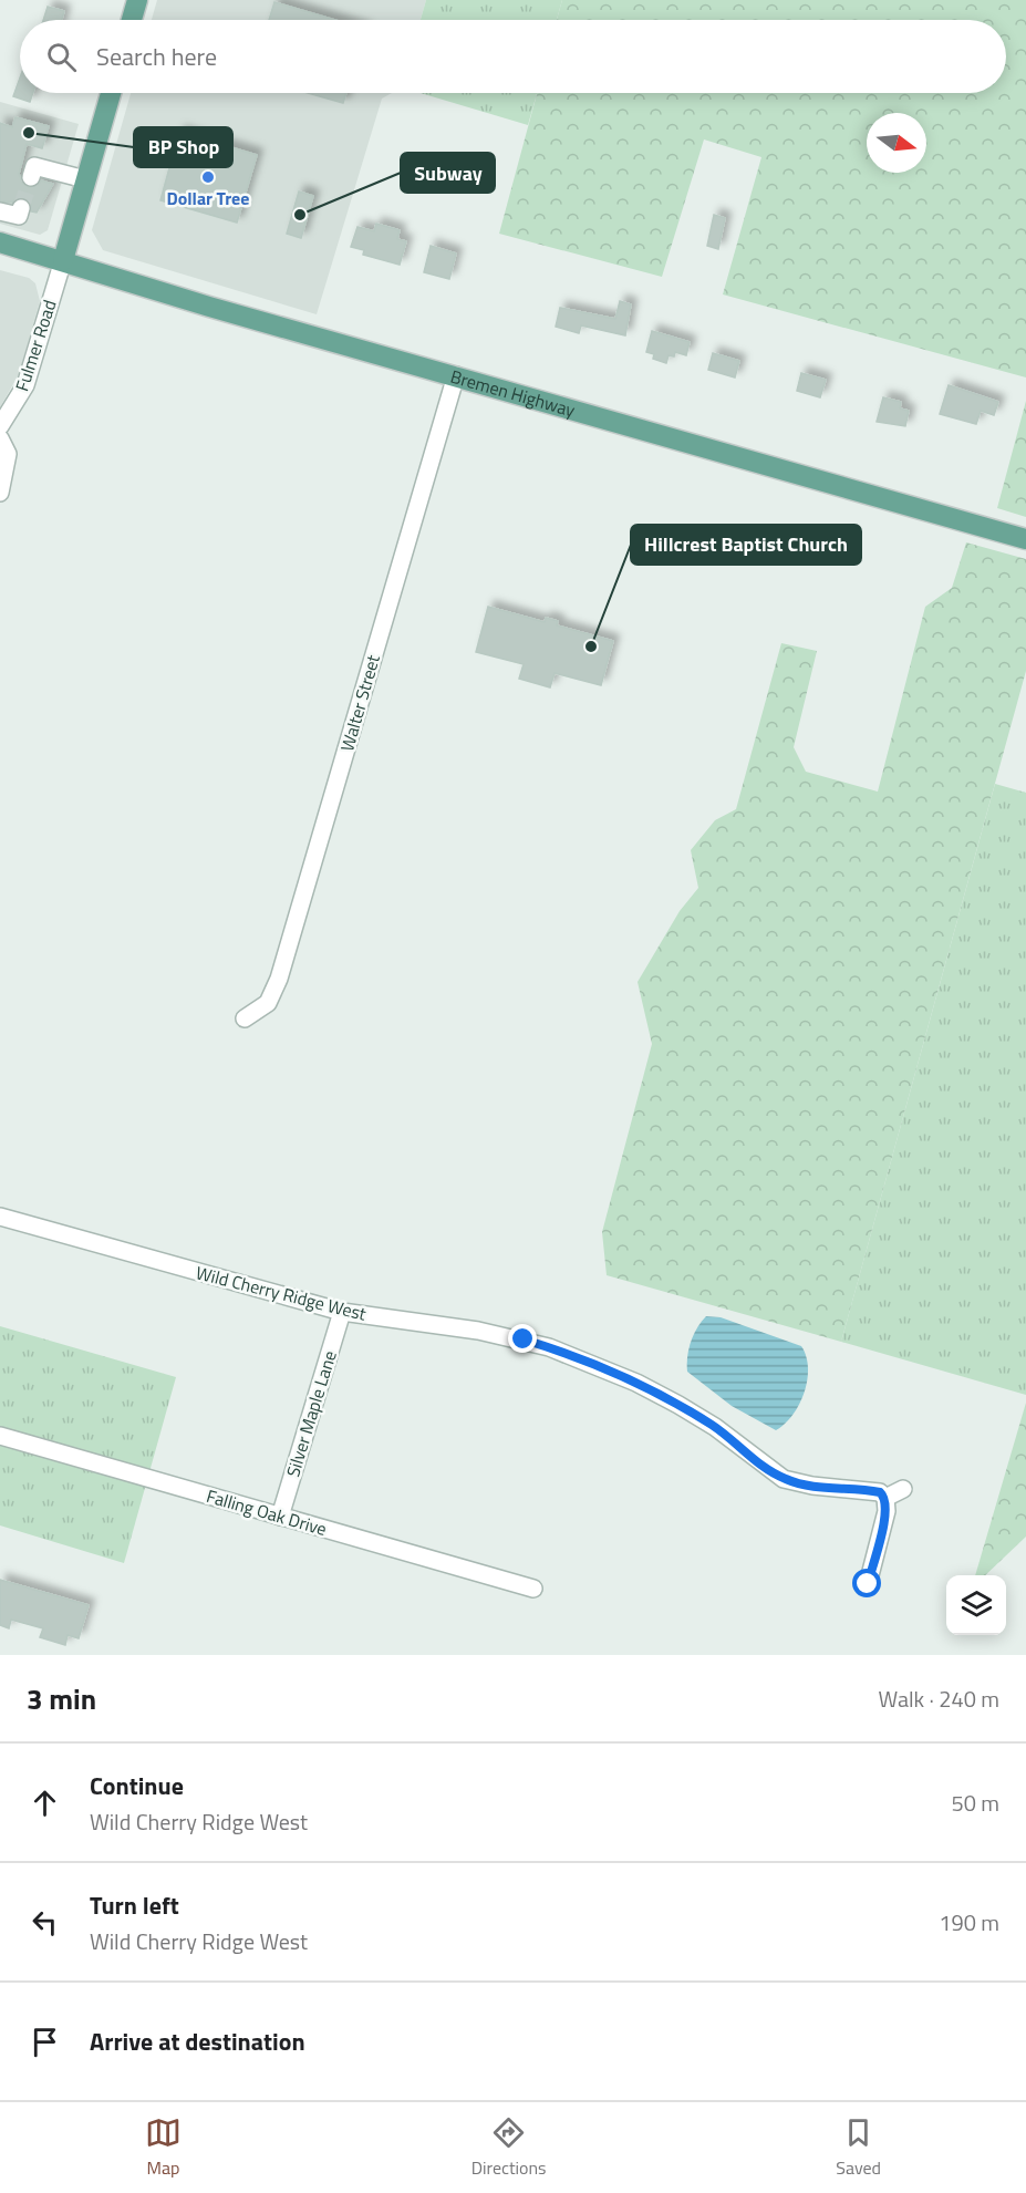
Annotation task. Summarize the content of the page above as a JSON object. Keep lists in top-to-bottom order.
{
  "streets": {
    "main road": ["Bremen Highway"],
    "street": [
      "Fulmer Road",
      "Walter Street",
      "Wild Cherry Ridge West",
      "Silver Maple Lane",
      "Falling Oak Drive"
    ]
  },
  "crossings": [
    ["Fulmer Road", "Bremen Highway"],
    ["Bremen Highway", "Walter Street"],
    ["Wild Cherry Ridge West", "Silver Maple Lane"],
    ["Silver Maple Lane", "Falling Oak Drive"]
  ],
  "places": [
    "BP Shop",
    "Dollar Tree",
    "Subway",
    "Hillcrest Baptist Church"
  ],
  "north": "right",
  "page": {
    "search": "Search here",
    "heading": ["3 min", "Walk · 240 m"],
    "list": [
      ["Continue", "Wild Cherry Ridge West", "50 m"],
      ["Turn left", "Wild Cherry Ridge West", "190 m"],
      "Arrive at destination"
    ],
    "nav": ["Map", "Directions", "Saved"]
  }
}
